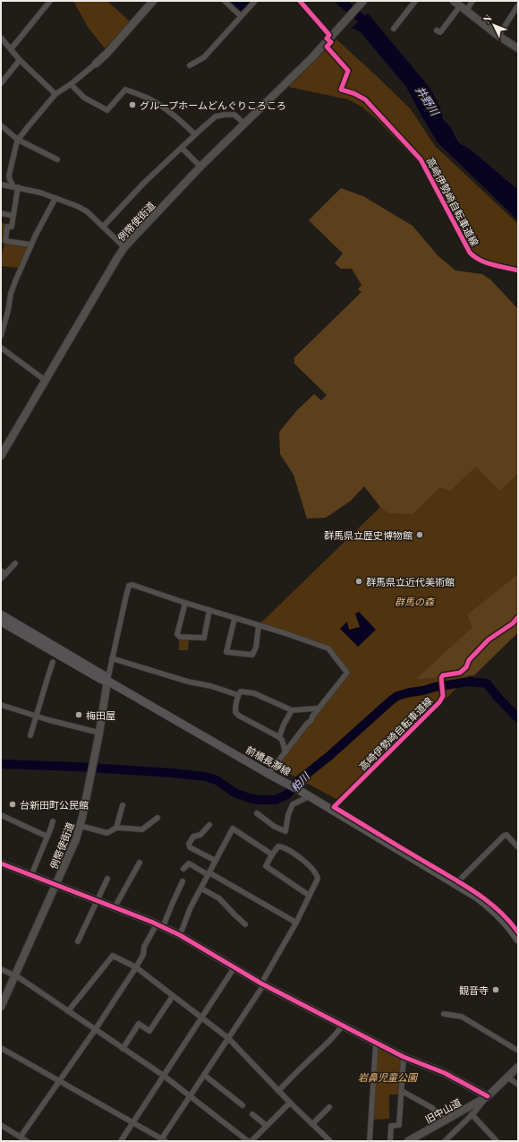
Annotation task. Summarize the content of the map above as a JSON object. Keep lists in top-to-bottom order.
{
  "streets": {
    "main road": ["例幣使街道", "前橋長瀞線", "旧中山道"],
    "cycle path": ["高崎伊勢崎自転車道線"]
  },
  "crossings": [
    ["例幣使街道", "前橋長瀞線"]
  ],
  "water": ["井野川", "粕川"],
  "parks": ["群馬の森", "岩鼻児童公園"],
  "places": [
    "グループホームどんぐりころころ",
    "群馬県立歴史博物館",
    "群馬県立近代美術館",
    "梅田屋",
    "台新田町公民館",
    "観音寺"
  ],
  "north": "top left"
}
